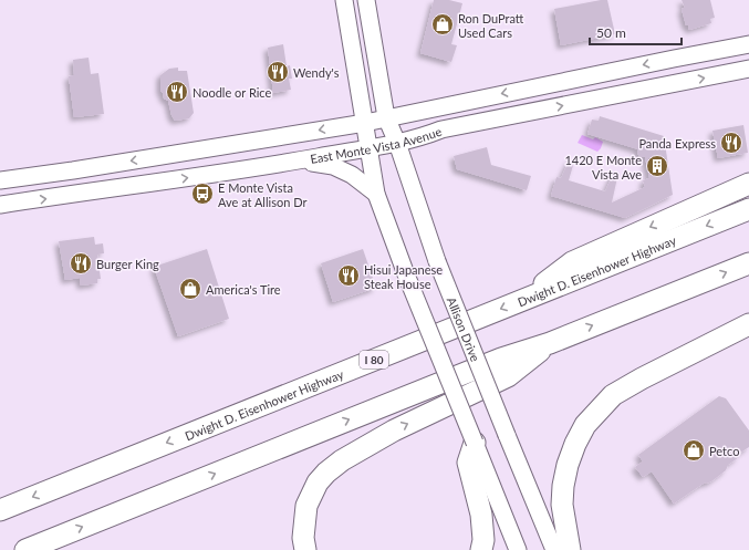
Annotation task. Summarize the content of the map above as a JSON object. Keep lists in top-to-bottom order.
{
  "streets": {
    "highway": ["Dwight D. Eisenhower Highway", "I 80"],
    "main road": ["East Monte Vista Avenue", "Allison Drive"]
  },
  "crossings": [
    ["East Monte Vista Avenue", "Allison Drive"]
  ],
  "places": {
    "shop": ["Ron DuPratt Used Cars", "America's Tire", "Petco"],
    "restaurant": [
      "Wendy's",
      "Noodle or Rice",
      "Panda Express",
      "Burger King",
      "Hisui Japanese Steak House"
    ],
    "building": ["1420 E Monte Vista Ave"],
    "bus stop": ["E Monte Vista Ave at Allison Dr"]
  },
  "scale_bar": "50 m"
}
